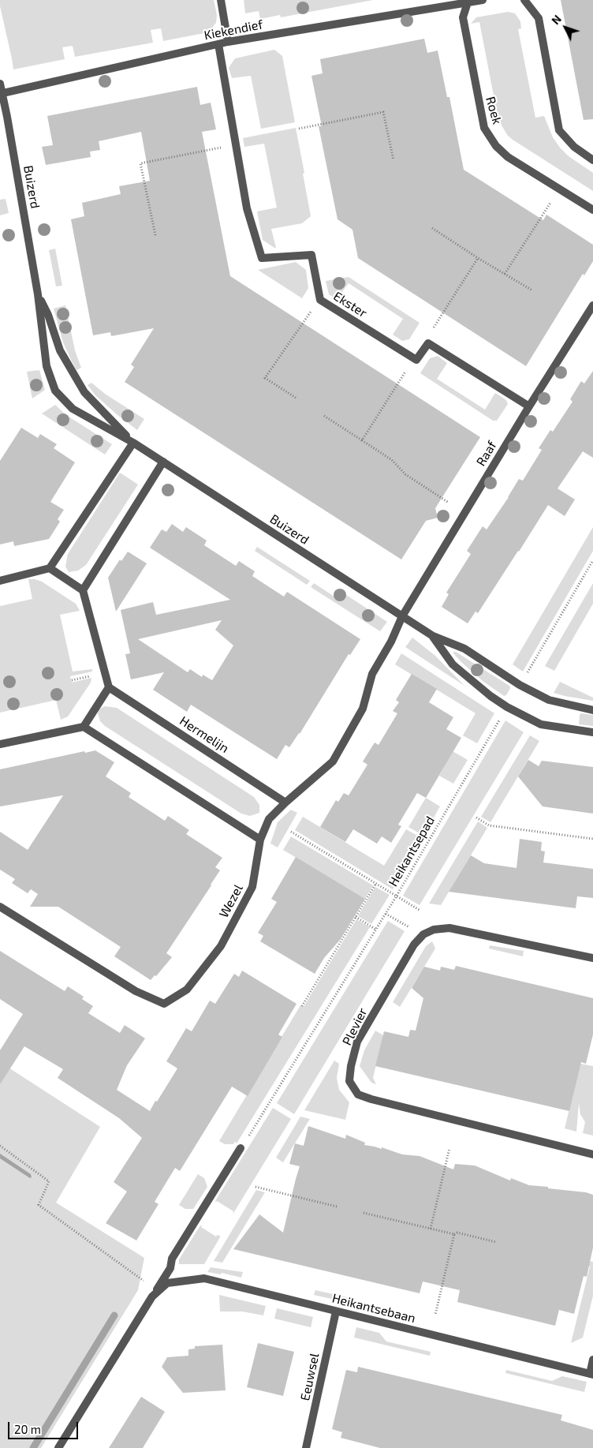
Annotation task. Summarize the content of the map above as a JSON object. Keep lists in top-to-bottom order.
{
  "streets": {
    "street": [
      "Kiekendief",
      "Roek",
      "Buizerd",
      "Ekster",
      "Raaf",
      "Hermelijn",
      "Wezel",
      "Plevier",
      "Heikantsebaan",
      "Eeuwsel"
    ],
    "path": ["Heikantsepad"]
  },
  "crossings": [
    ["Kiekendief", "Roek"],
    ["Kiekendief", "Buizerd"],
    ["Kiekendief", "Ekster"],
    ["Buizerd", "Raaf"],
    ["Buizerd", "Heikantsepad"],
    ["Buizerd", "Wezel"],
    ["Ekster", "Raaf"],
    ["Raaf", "Wezel"],
    ["Hermelijn", "Wezel"],
    ["Heikantsepad", "Heikantsebaan"],
    ["Heikantsebaan", "Eeuwsel"]
  ],
  "scale_bar": "20 m",
  "north": "top left"
}
